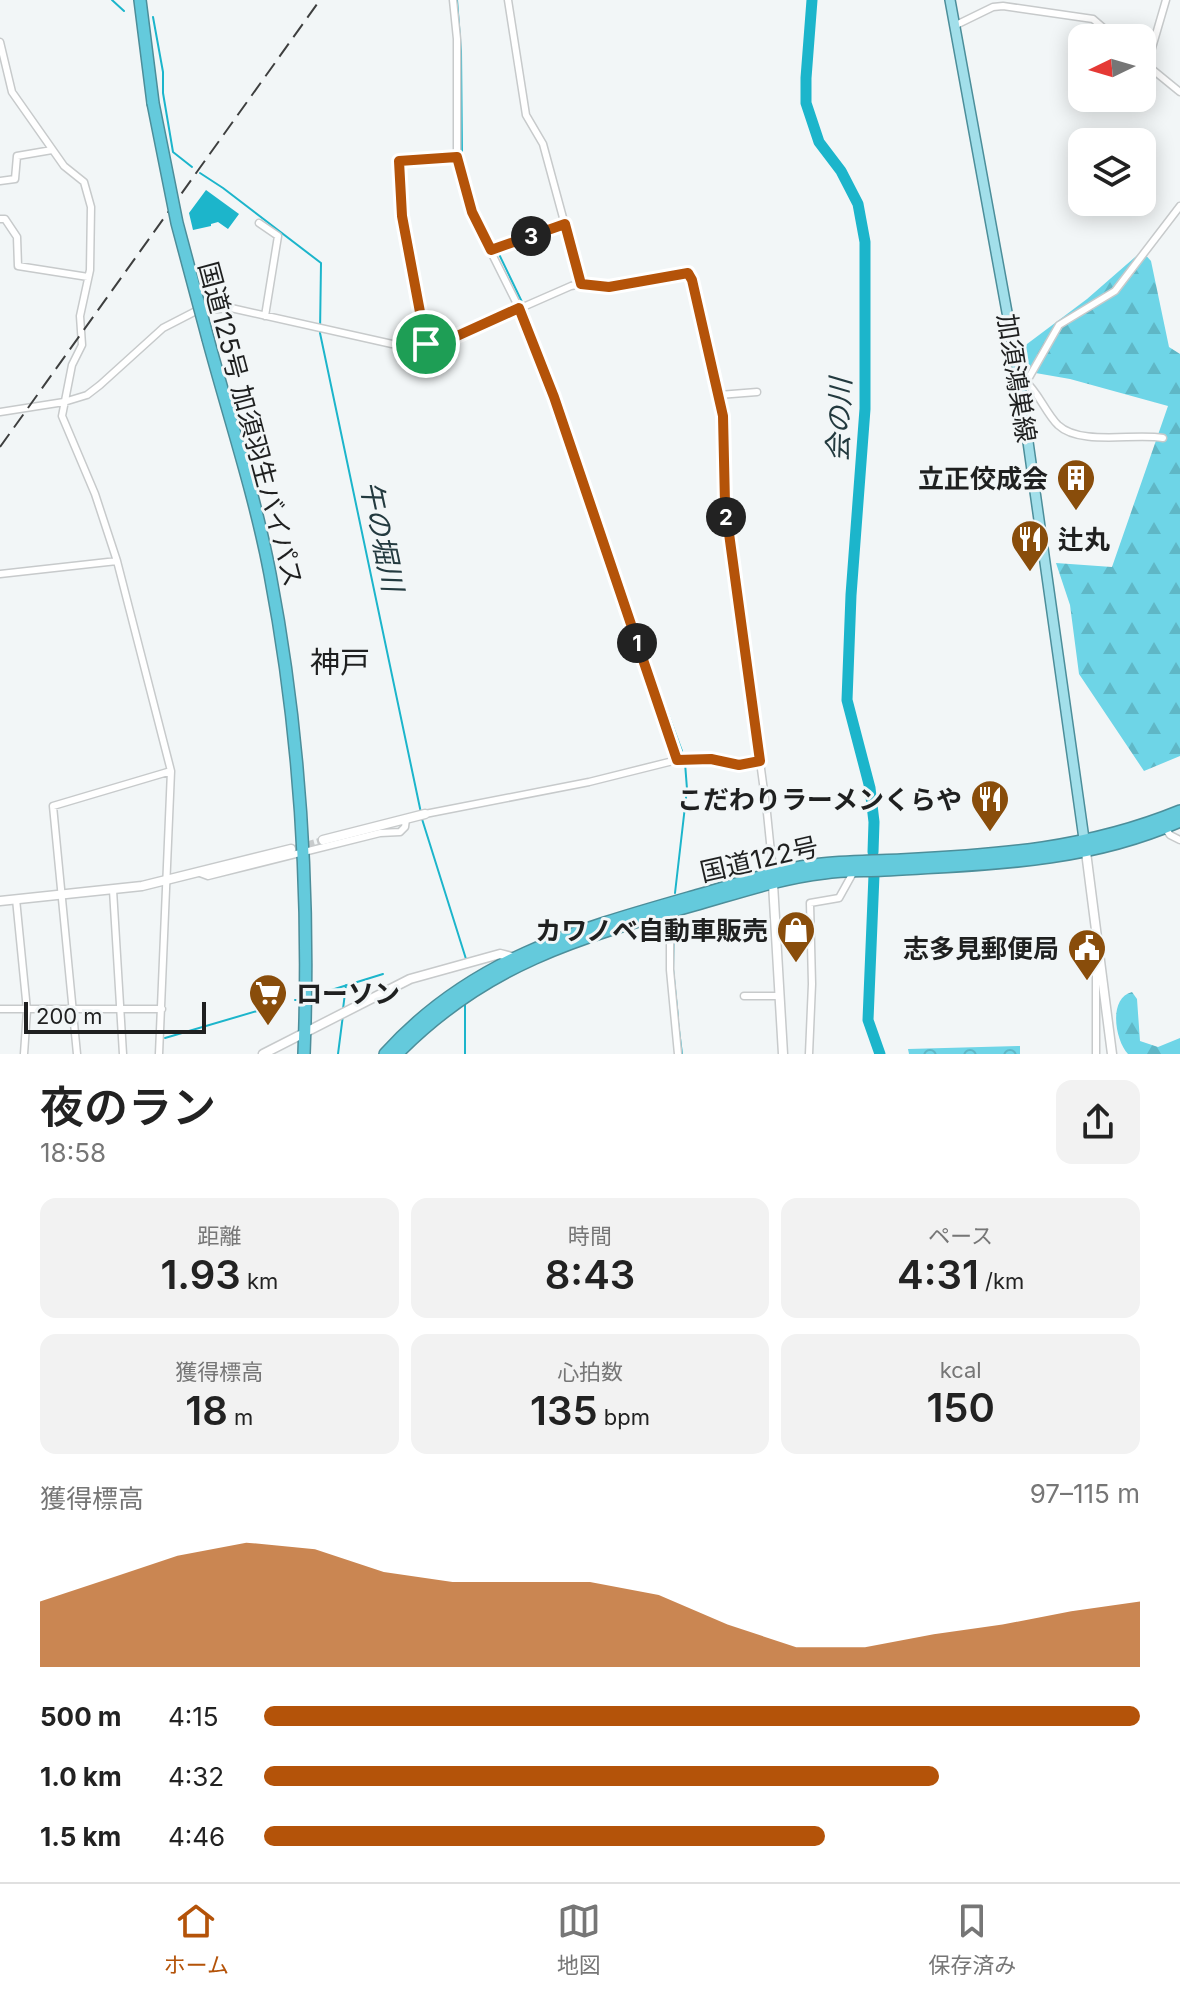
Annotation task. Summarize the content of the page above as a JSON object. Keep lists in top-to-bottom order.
{
  "streets": {
    "highway": ["国道125号 加須羽生バイパス", "国道122号"],
    "main road": ["加須鴻巣線"]
  },
  "crossings": [
    ["加須鴻巣線", "国道122号"]
  ],
  "districts": ["神戸"],
  "water": ["会の川", "午の堀川"],
  "places": {
    "building": ["立正佼成会"],
    "restaurant": ["辻丸", "こだわりラーメンくらや"],
    "shop": ["カワノベ自動車販売"],
    "public building": ["志多見郵便局"],
    "supermarket": ["ローソン"]
  },
  "scale_bar": "200 m",
  "north": "left",
  "page": {
    "pins": ["3", "2", "1"],
    "scale": "200 m",
    "heading": ["夜のラン", "18:58"],
    "stats": [
      ["距離", "1.93 km"],
      ["時間", "8:43"],
      ["ペース", "4:31 /km"],
      ["獲得標高", "18 m"],
      ["心拍数", "135 bpm"],
      ["kcal", "150"]
    ],
    "chart": ["獲得標高", "97–115 m"],
    "list": [
      {
        "name": "500 m",
        "note": "4:15"
      },
      {
        "name": "1.0 km",
        "note": "4:32"
      },
      {
        "name": "1.5 km",
        "note": "4:46"
      }
    ],
    "tabs": ["ホーム", "地図", "保存済み"]
  }
}
